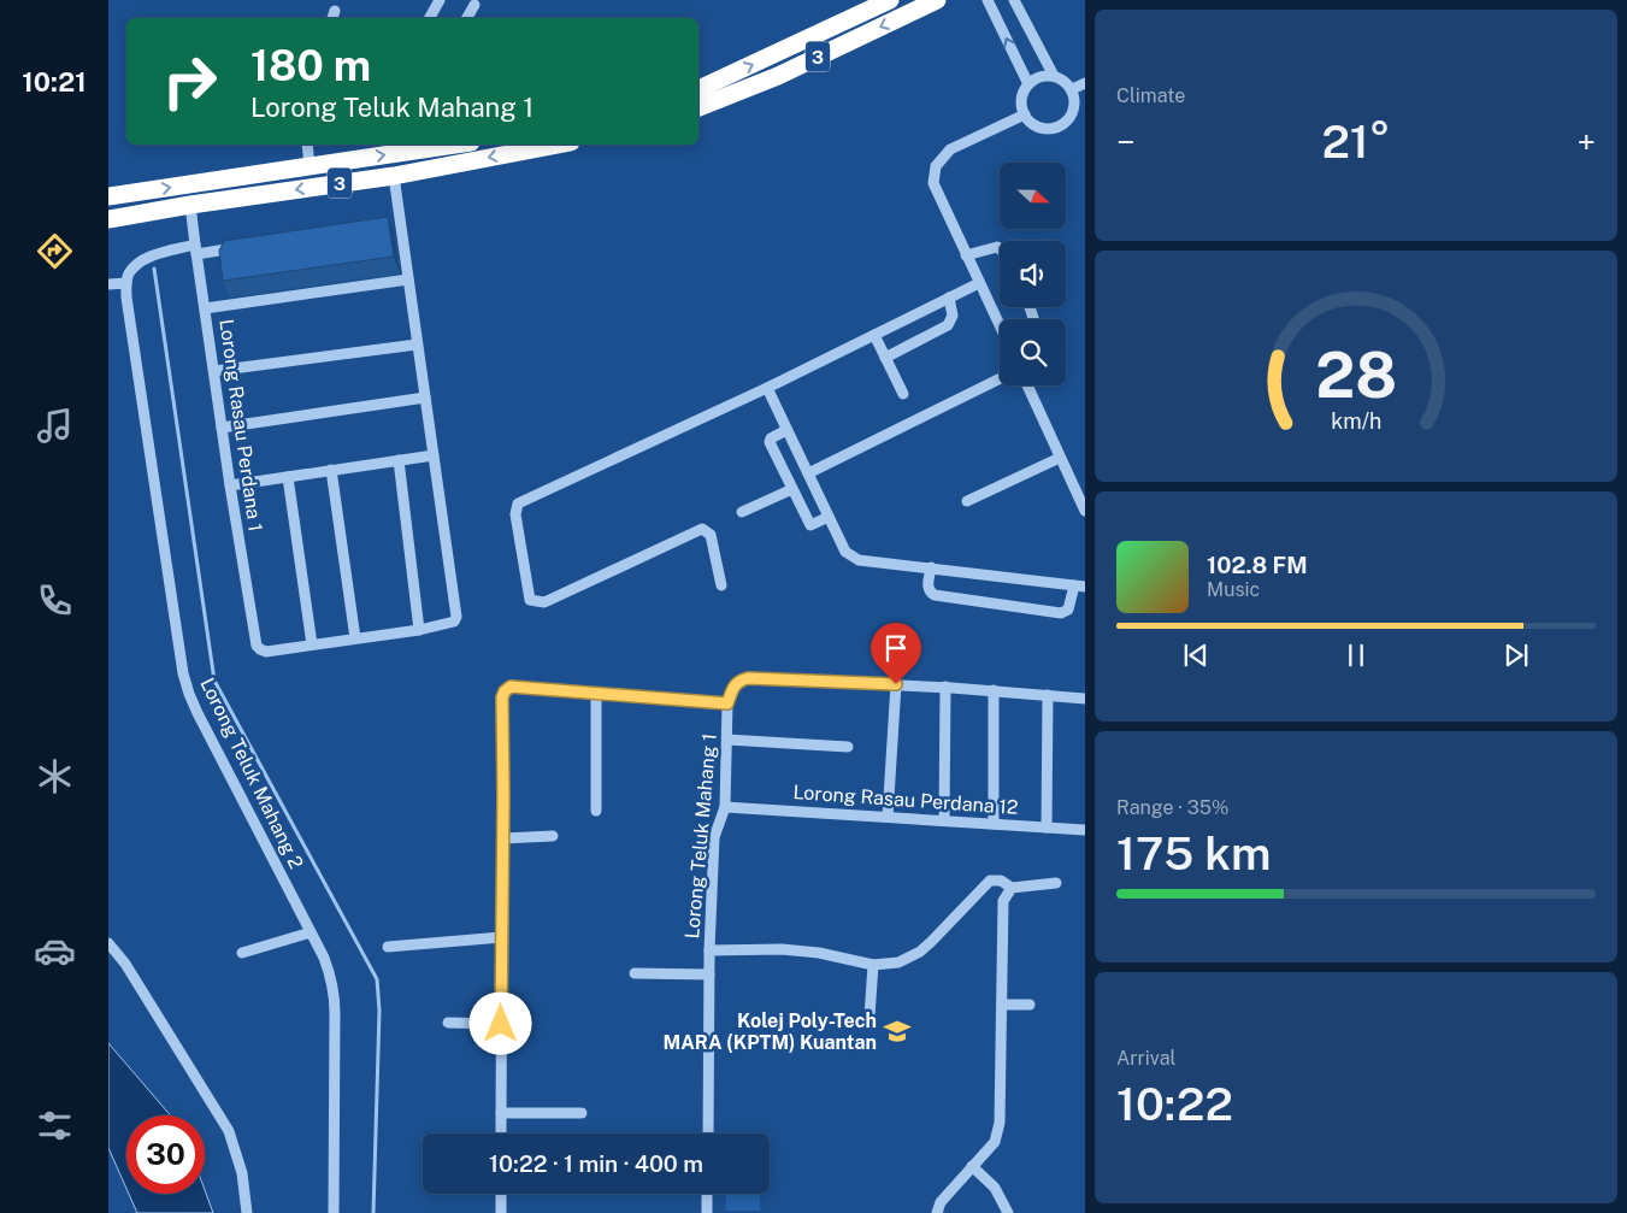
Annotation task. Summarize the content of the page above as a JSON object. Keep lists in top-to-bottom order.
{
  "streets": {
    "highway": ["3"],
    "street": [
      "Lorong Rasau Perdana 1",
      "Lorong Teluk Mahang 2",
      "Lorong Rasau Perdana 12",
      "Lorong Teluk Mahang 1"
    ]
  },
  "crossings": [
    ["3", "Lorong Rasau Perdana 1"],
    ["Lorong Rasau Perdana 12", "Lorong Teluk Mahang 1"]
  ],
  "places": {
    "school or university": ["Kolej Poly-Tech MARA (KPTM) Kuantan"]
  },
  "north": "right",
  "page": {
    "tabs": "10:21",
    "tile": [
      "Climate",
      ["Range · 35%", "175 km"],
      ["Arrival", "10:22"]
    ],
    "turn": ["180 m", "Lorong Teluk Mahang 1"],
    "heat": ["−", "21°", "+"],
    "song": ["102.8 FM", "Music"],
    "limit": "30",
    "trip": "10:22 · 1 min · 400 m",
    "gauge": ["28", "km/h"]
  }
}
